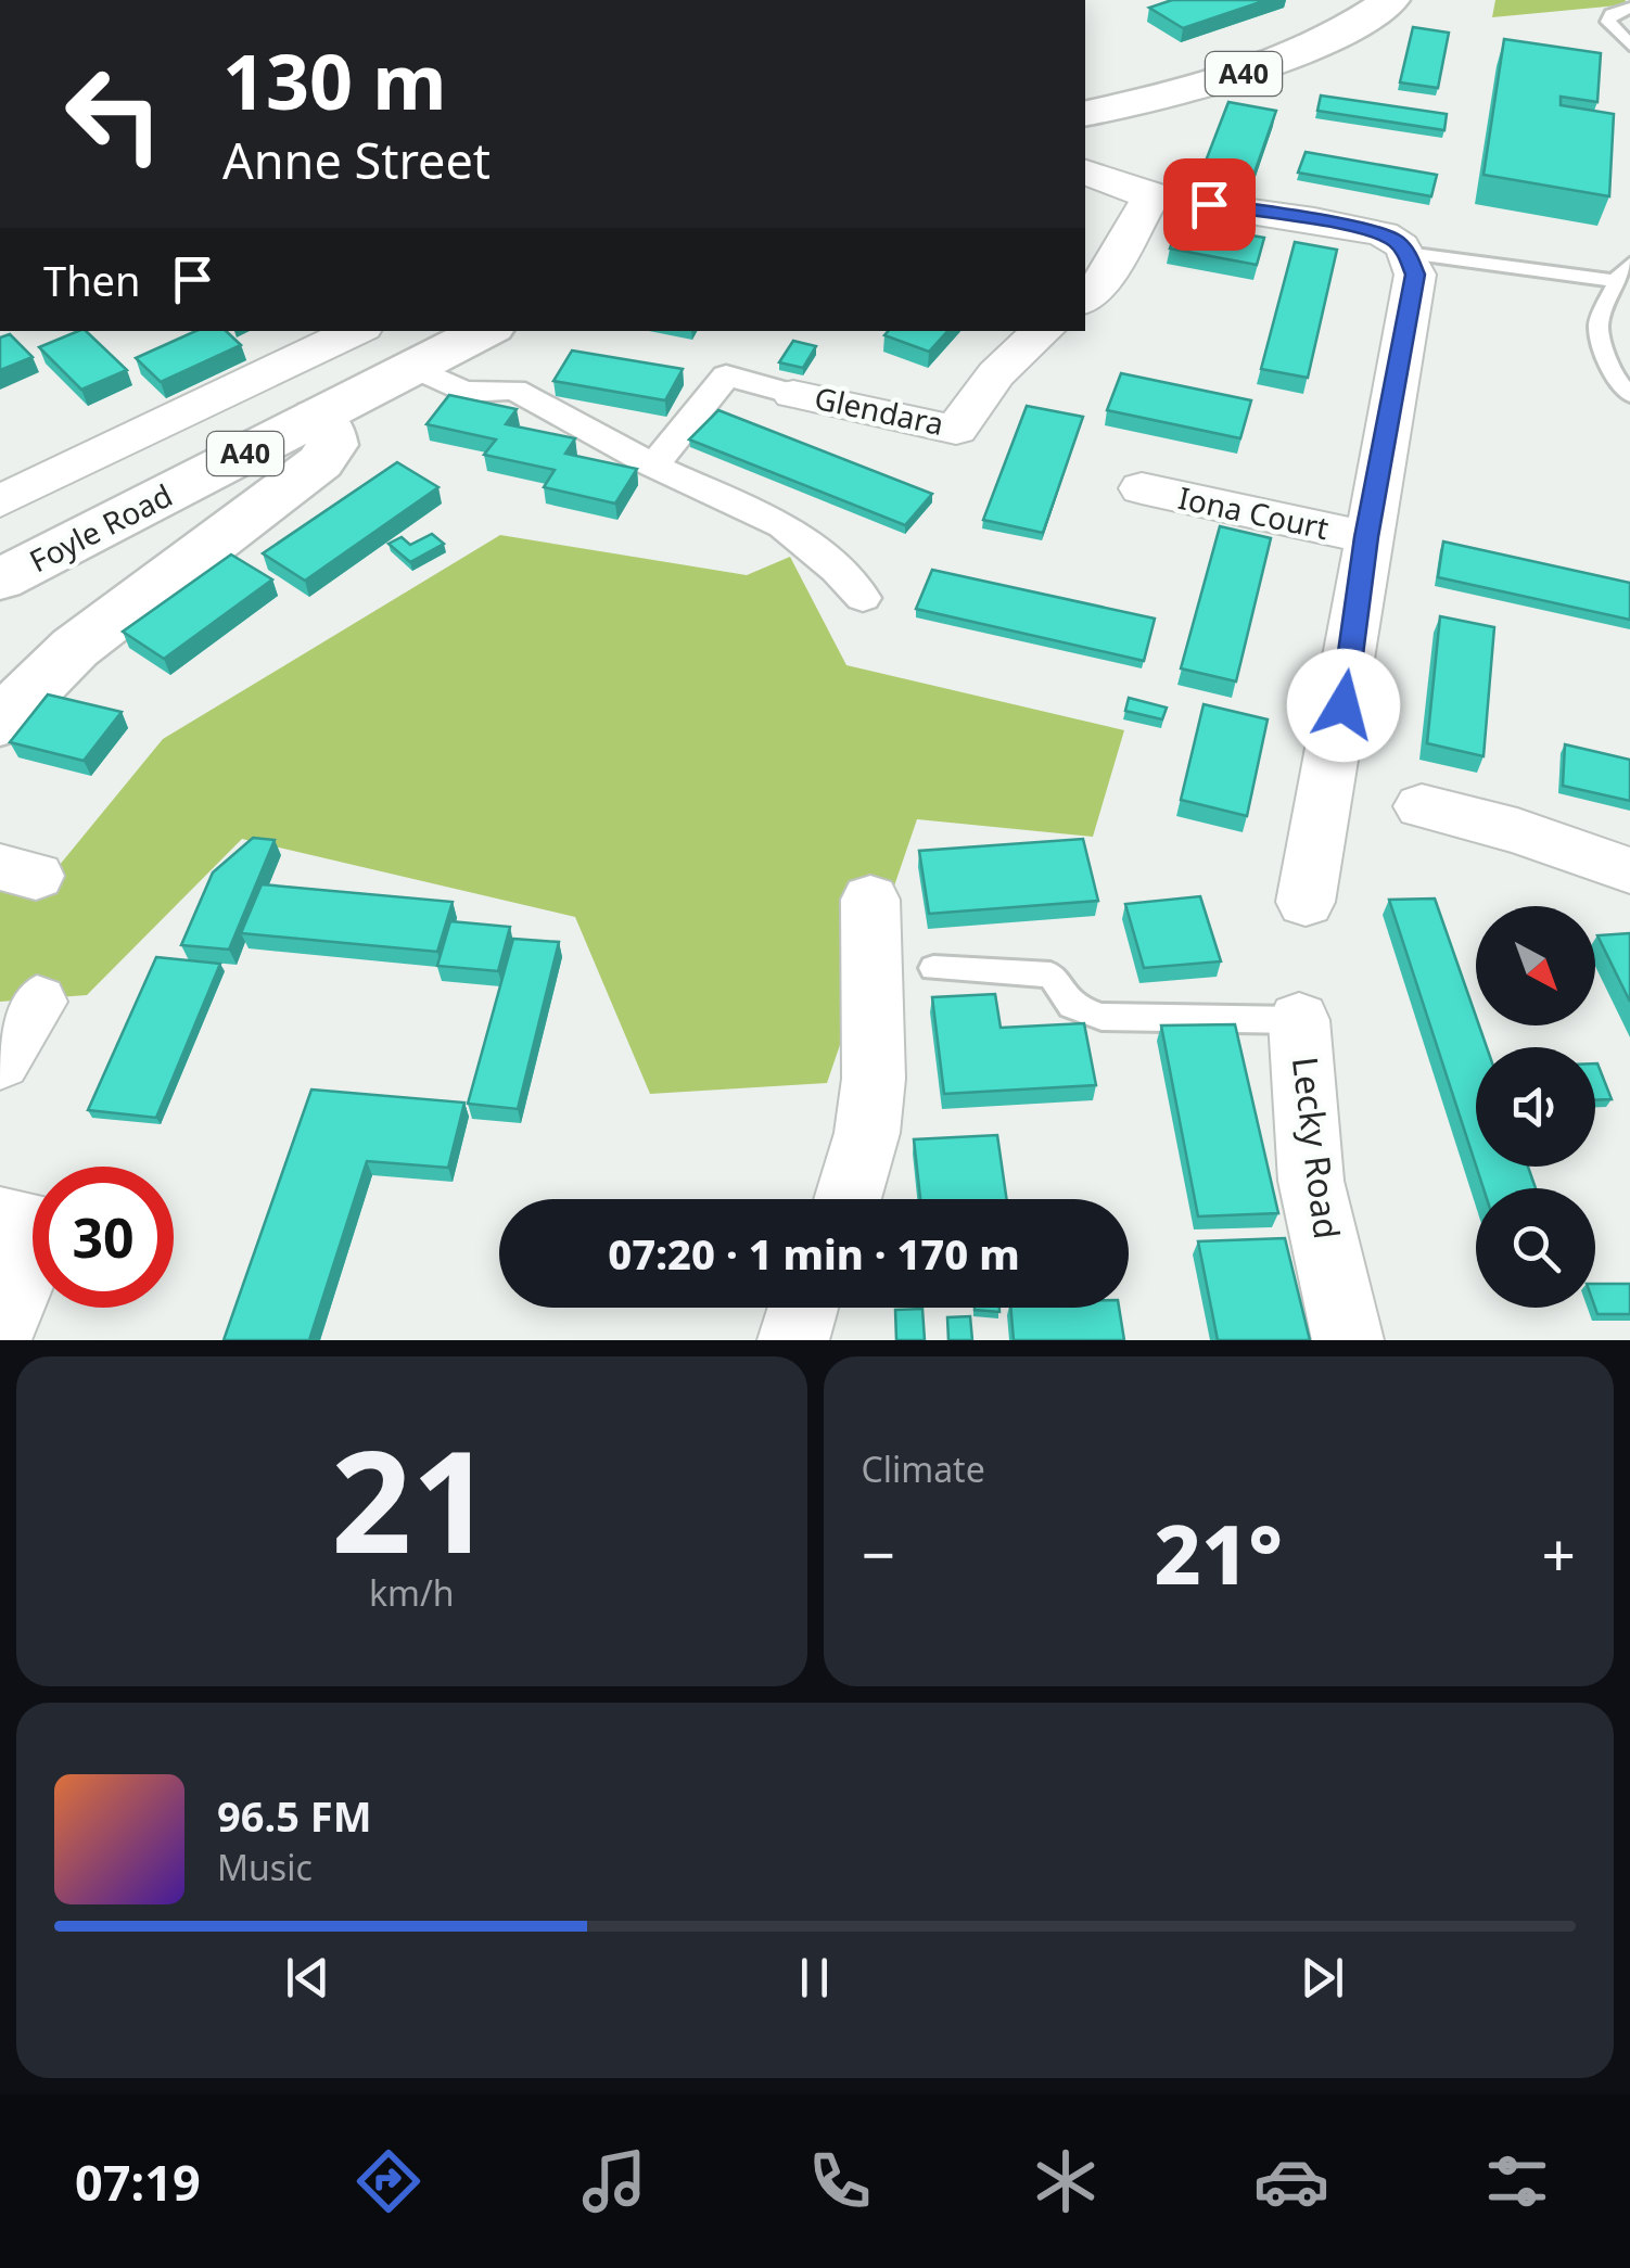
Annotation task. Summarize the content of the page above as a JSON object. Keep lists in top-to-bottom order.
{
  "streets": {
    "main road": ["A40", "Foyle Road"],
    "street": ["Glendara", "Iona Court", "Lecky Road"]
  },
  "north": "bottom right",
  "page": {
    "turn": ["130 m", "Anne Street"],
    "then": "Then",
    "limit": "30",
    "trip": "07:20 · 1 min · 170 m",
    "tile": [
      ["21", "km/h"],
      "Climate"
    ],
    "heat": ["−", "21°", "+"],
    "song": ["96.5 FM", "Music"],
    "tabs": "07:19"
  }
}
